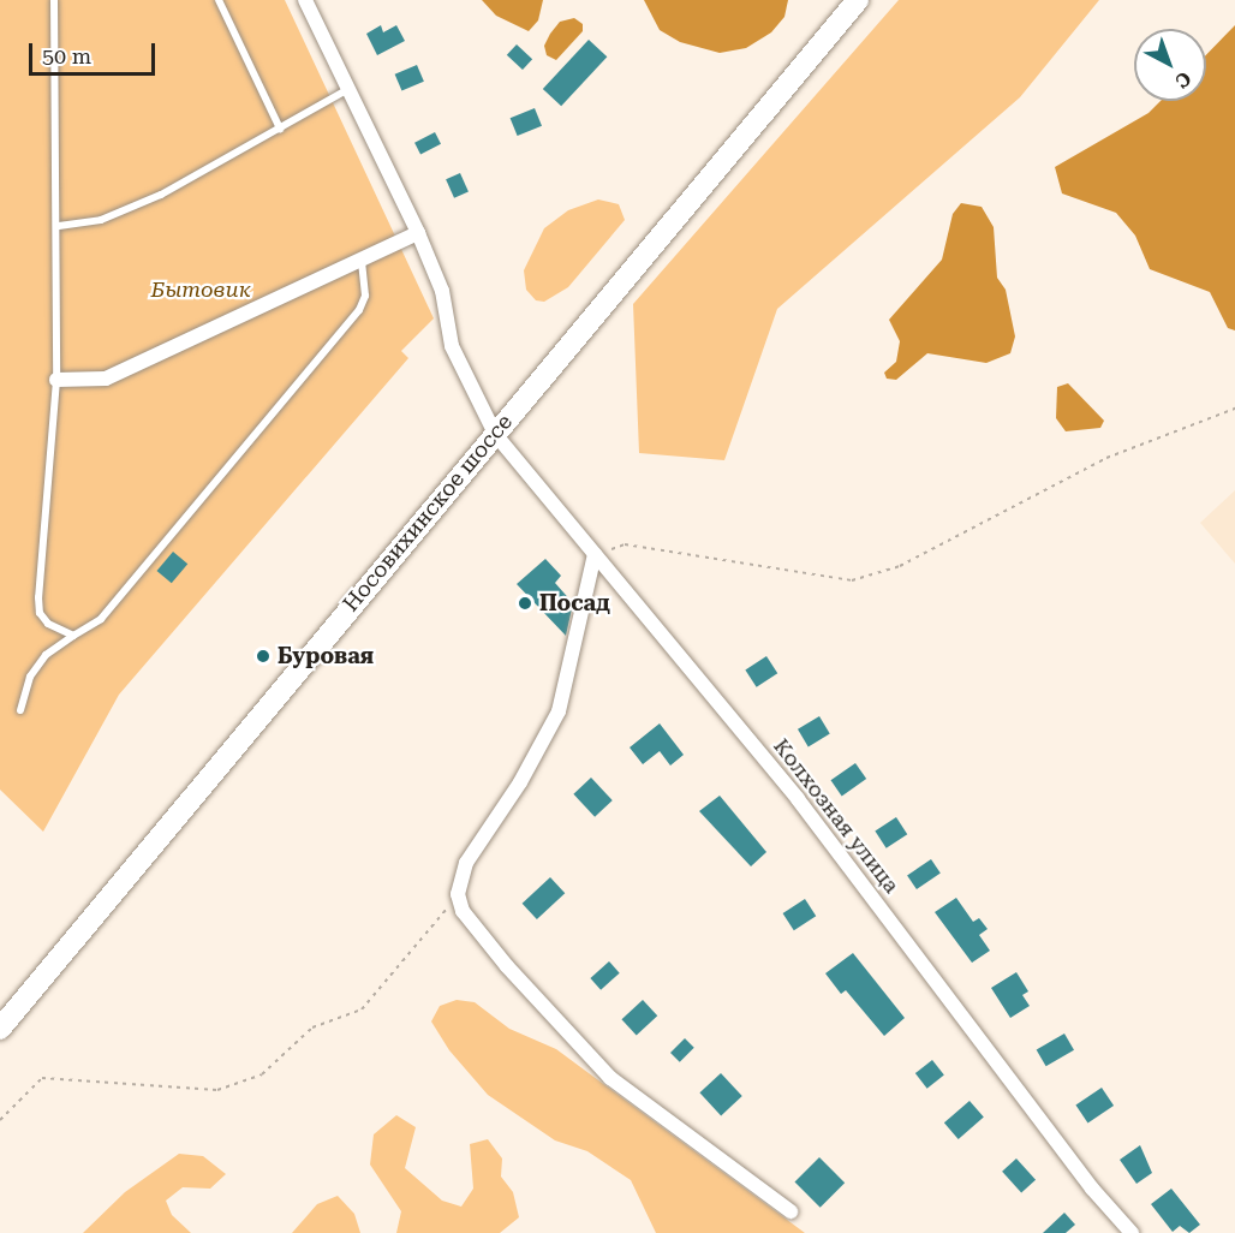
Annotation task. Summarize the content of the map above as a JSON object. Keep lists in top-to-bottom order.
{
  "streets": {
    "main road": ["Носовихинское шоссе"],
    "street": ["Колхозная улица"]
  },
  "crossings": [
    ["Носовихинское шоссе", "Колхозная улица"]
  ],
  "parks": ["Бытовик"],
  "places": ["Посад", "Буровая"],
  "scale_bar": "50 m",
  "north": "bottom right"
}
